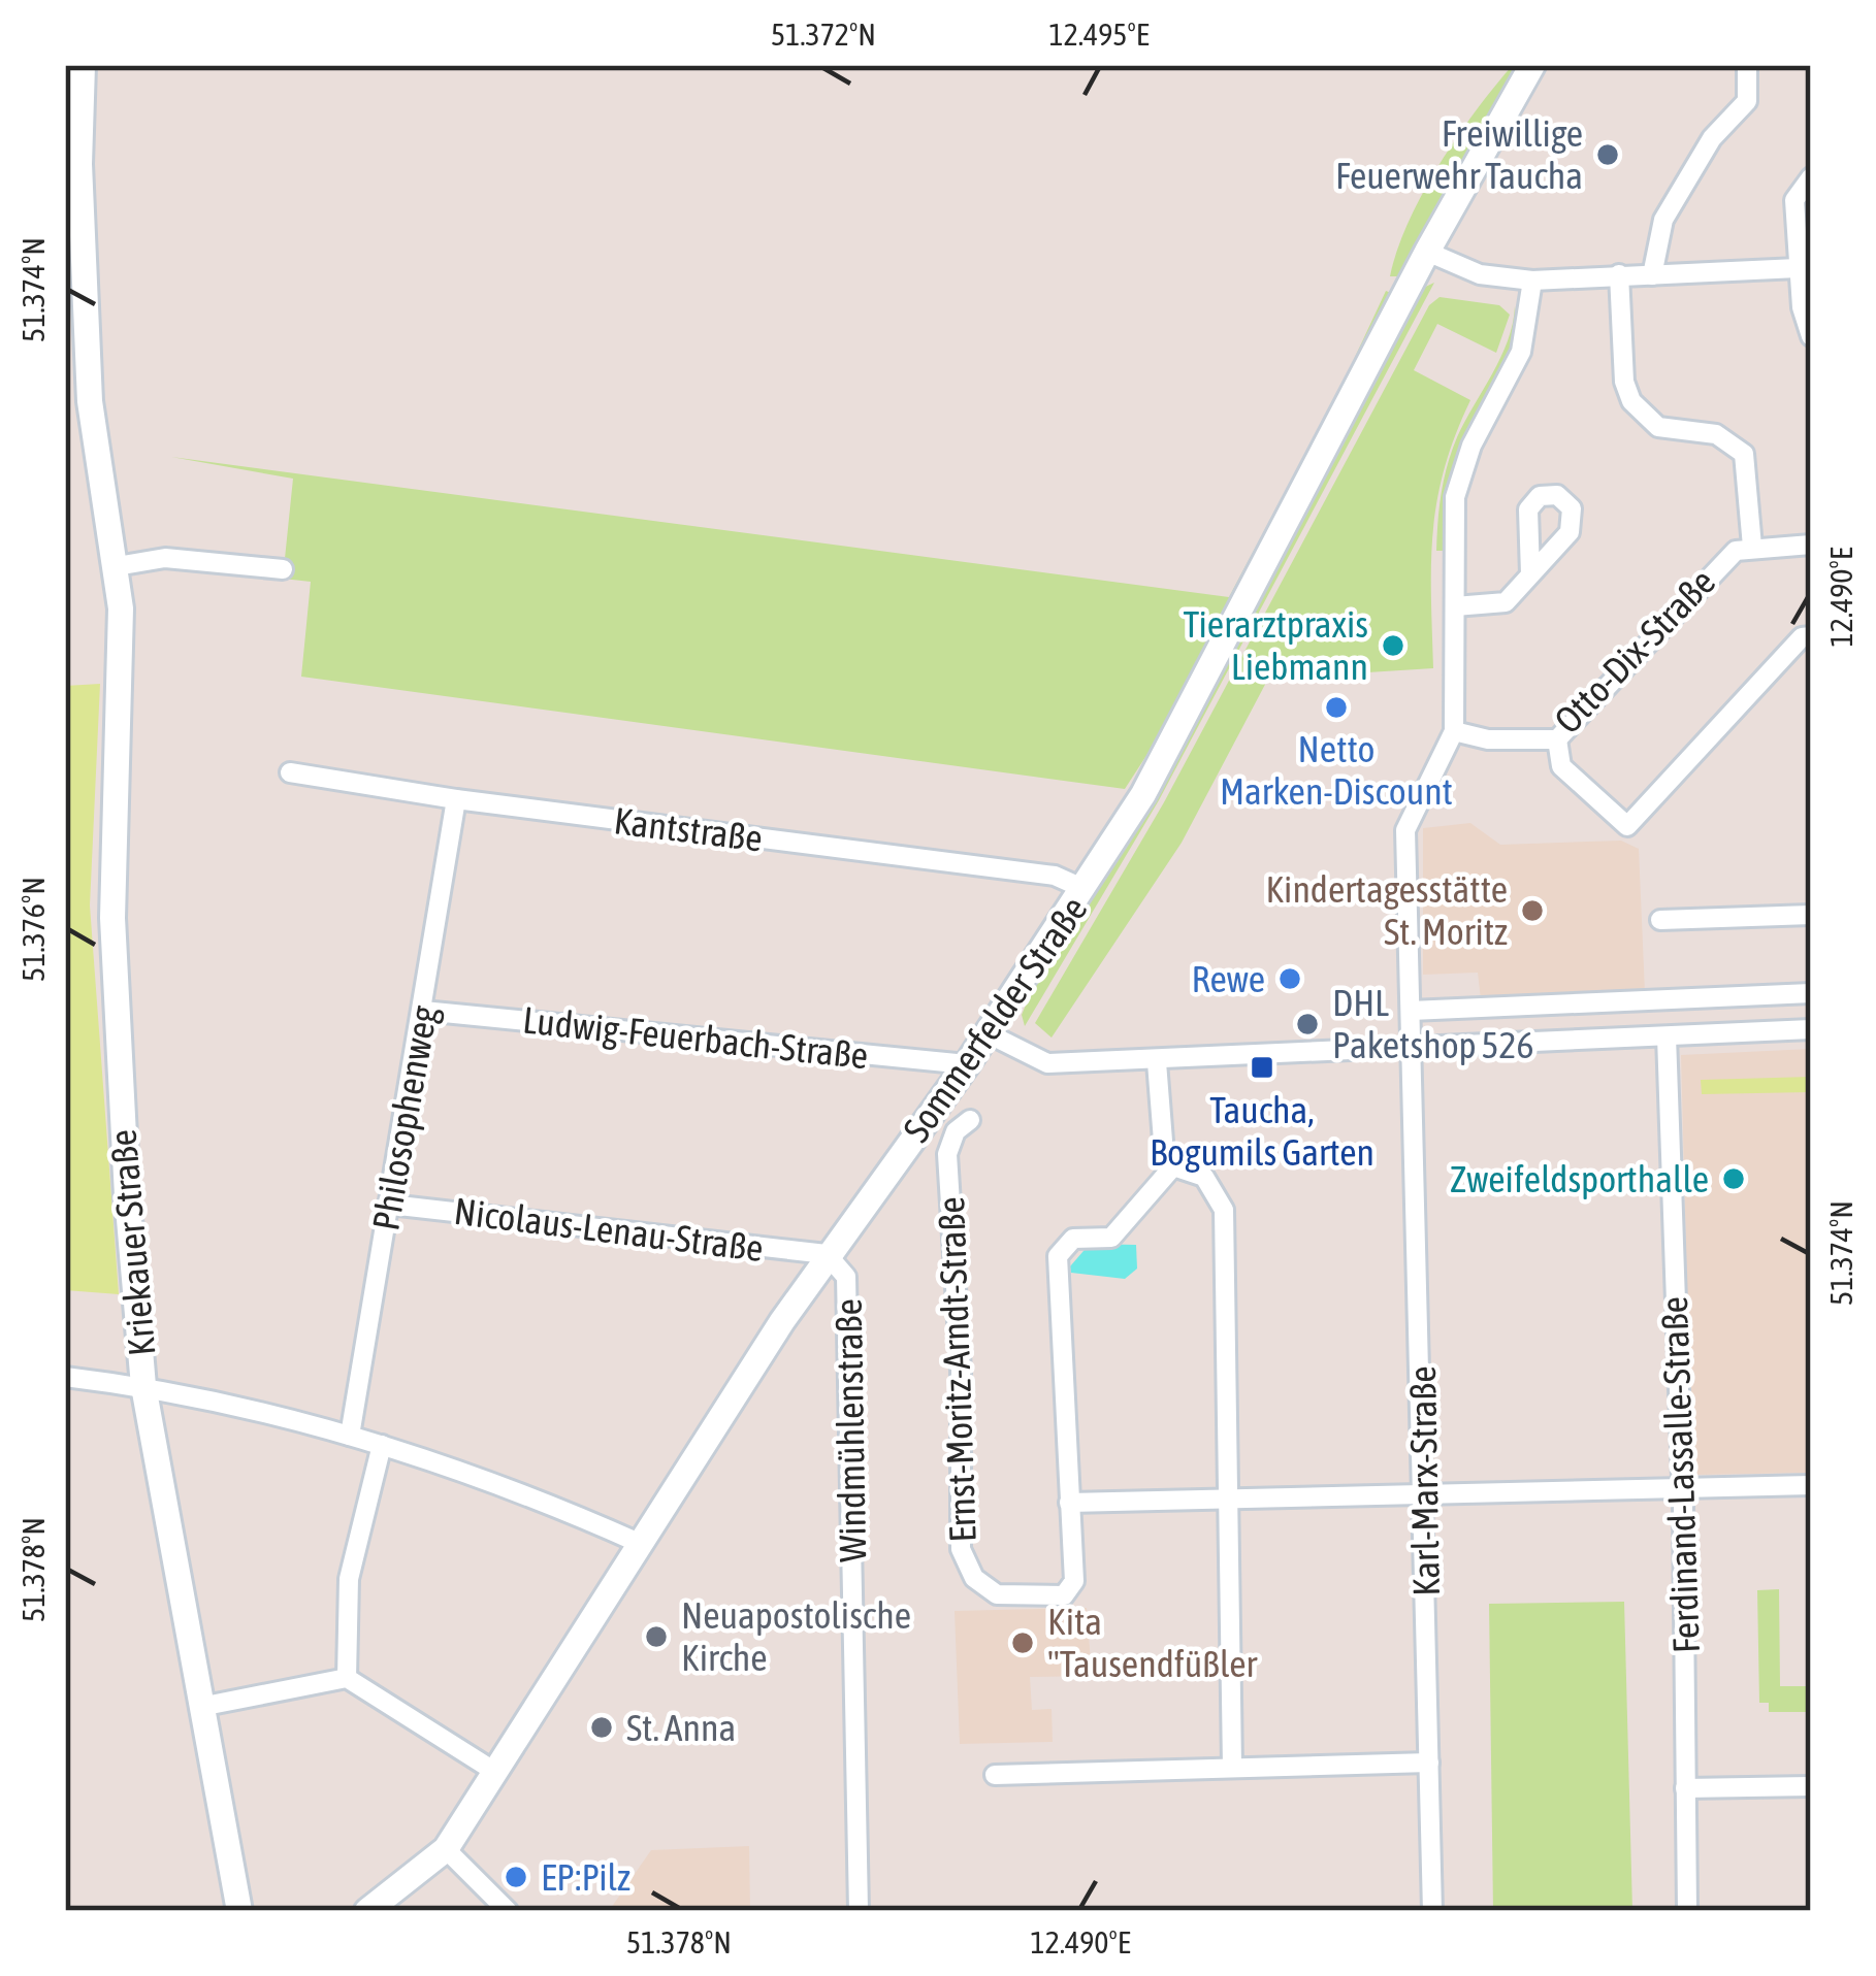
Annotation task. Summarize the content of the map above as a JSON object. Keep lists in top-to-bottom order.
{
  "streets": {
    "main road": ["Sommerfelder Straße", "Kriekauer Straße"],
    "street": [
      "Otto-Dix-Straße",
      "Kantstraße",
      "Ludwig-Feuerbach-Straße",
      "Philosophenweg",
      "Nicolaus-Lenau-Straße",
      "Ernst-Moritz-Arndt-Straße",
      "Windmühlenstraße",
      "Ferdinand-Lassalle-Straße",
      "Karl-Marx-Straße"
    ]
  },
  "crossings": [
    ["Otto-Dix-Straße", "Karl-Marx-Straße"],
    ["Kantstraße", "Sommerfelder Straße"],
    ["Kantstraße", "Philosophenweg"],
    ["Sommerfelder Straße", "Ludwig-Feuerbach-Straße"],
    ["Sommerfelder Straße", "Nicolaus-Lenau-Straße"],
    ["Sommerfelder Straße", "Windmühlenstraße"],
    ["Ludwig-Feuerbach-Straße", "Philosophenweg"],
    ["Philosophenweg", "Nicolaus-Lenau-Straße"],
    ["Nicolaus-Lenau-Straße", "Windmühlenstraße"]
  ],
  "places": {
    "other": [
      "Freiwillige Feuerwehr Taucha",
      "Tierarztpraxis Liebmann",
      "Netto Marken-Discount",
      "Kindertagesstätte St. Moritz",
      "Rewe",
      "DHL Paketshop 526",
      "Zweifeldsporthalle",
      "Neuapostolische Kirche",
      "Kita \"Tausendfüßler",
      "St. Anna",
      "EP:Pilz"
    ],
    "transit": ["Taucha, Bogumils Garten"]
  },
  "coordinates": [
    "51.372°N",
    "12.495°E",
    "51.374°N",
    "12.490°E",
    "51.376°N",
    "51.378°N"
  ]
}
